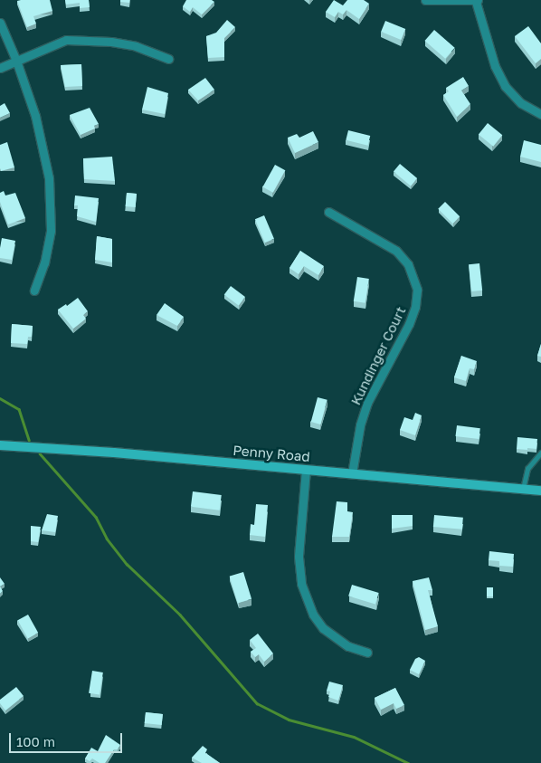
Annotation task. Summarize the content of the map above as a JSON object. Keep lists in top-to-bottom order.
{
  "streets": {
    "street": ["Kundinger Court", "Penny Road"]
  },
  "crossings": [
    ["Kundinger Court", "Penny Road"]
  ],
  "scale_bar": "100 m"
}
